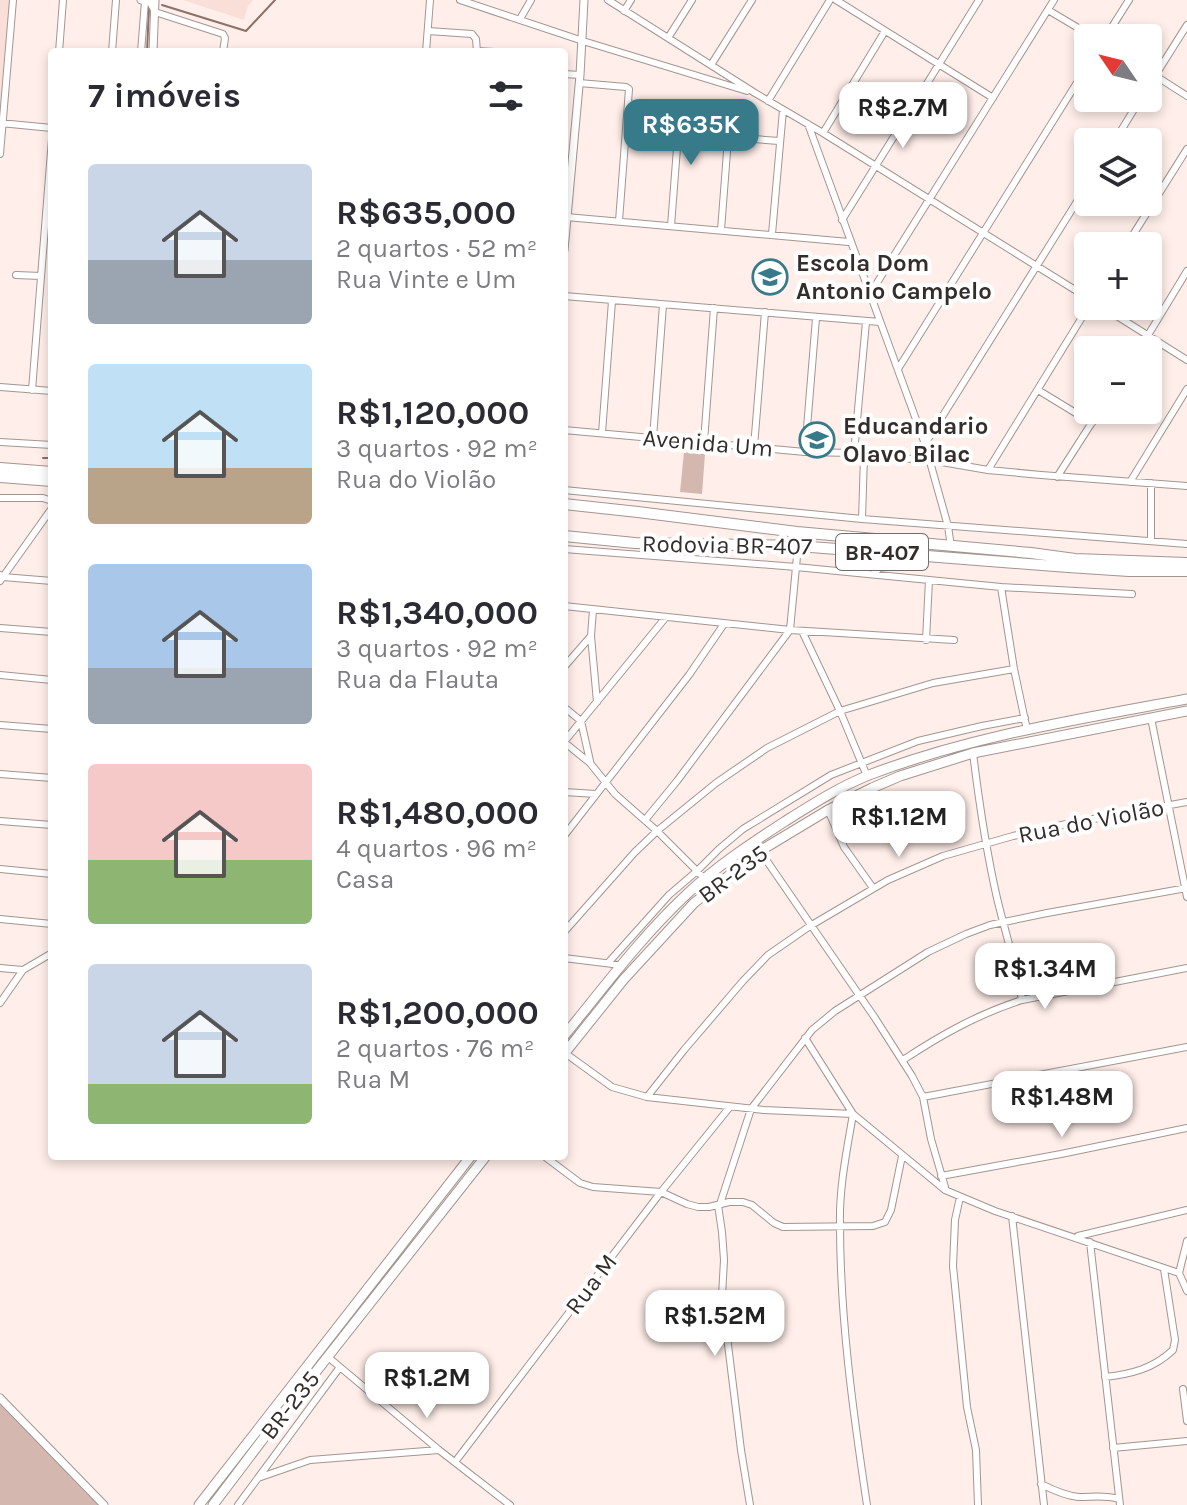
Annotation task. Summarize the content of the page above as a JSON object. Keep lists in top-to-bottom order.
{
  "streets": {
    "highway": ["Rodovia BR-407", "BR-407"],
    "main road": ["BR-235"],
    "street": ["Avenida Um", "Rua do Violão", "Rua M"]
  },
  "crossings": [
    ["Rodovia BR-407", "BR-407"]
  ],
  "places": {
    "school or university": ["Escola Dom Antonio Campelo", "Educandario Olavo Bilac"]
  },
  "north": "top left",
  "page": {
    "map_buttons": ["+", "−"],
    "heading": "7 imóveis",
    "price": [
      "R$2.7M",
      "R$635K",
      "R$1.12M",
      "R$1.34M",
      "R$1.48M",
      "R$1.52M",
      "R$1.2M"
    ],
    "list": [
      {
        "name": "R$635,000",
        "note": "2 quartos · 52 m² · Rua Vinte e Um"
      },
      {
        "name": "R$1,120,000",
        "note": "3 quartos · 92 m² · Rua do Violão"
      },
      {
        "name": "R$1,340,000",
        "note": "3 quartos · 92 m² · Rua da Flauta"
      },
      {
        "name": "R$1,480,000",
        "note": "4 quartos · 96 m² · Casa"
      },
      {
        "name": "R$1,200,000",
        "note": "2 quartos · 76 m² · Rua M"
      }
    ]
  }
}
